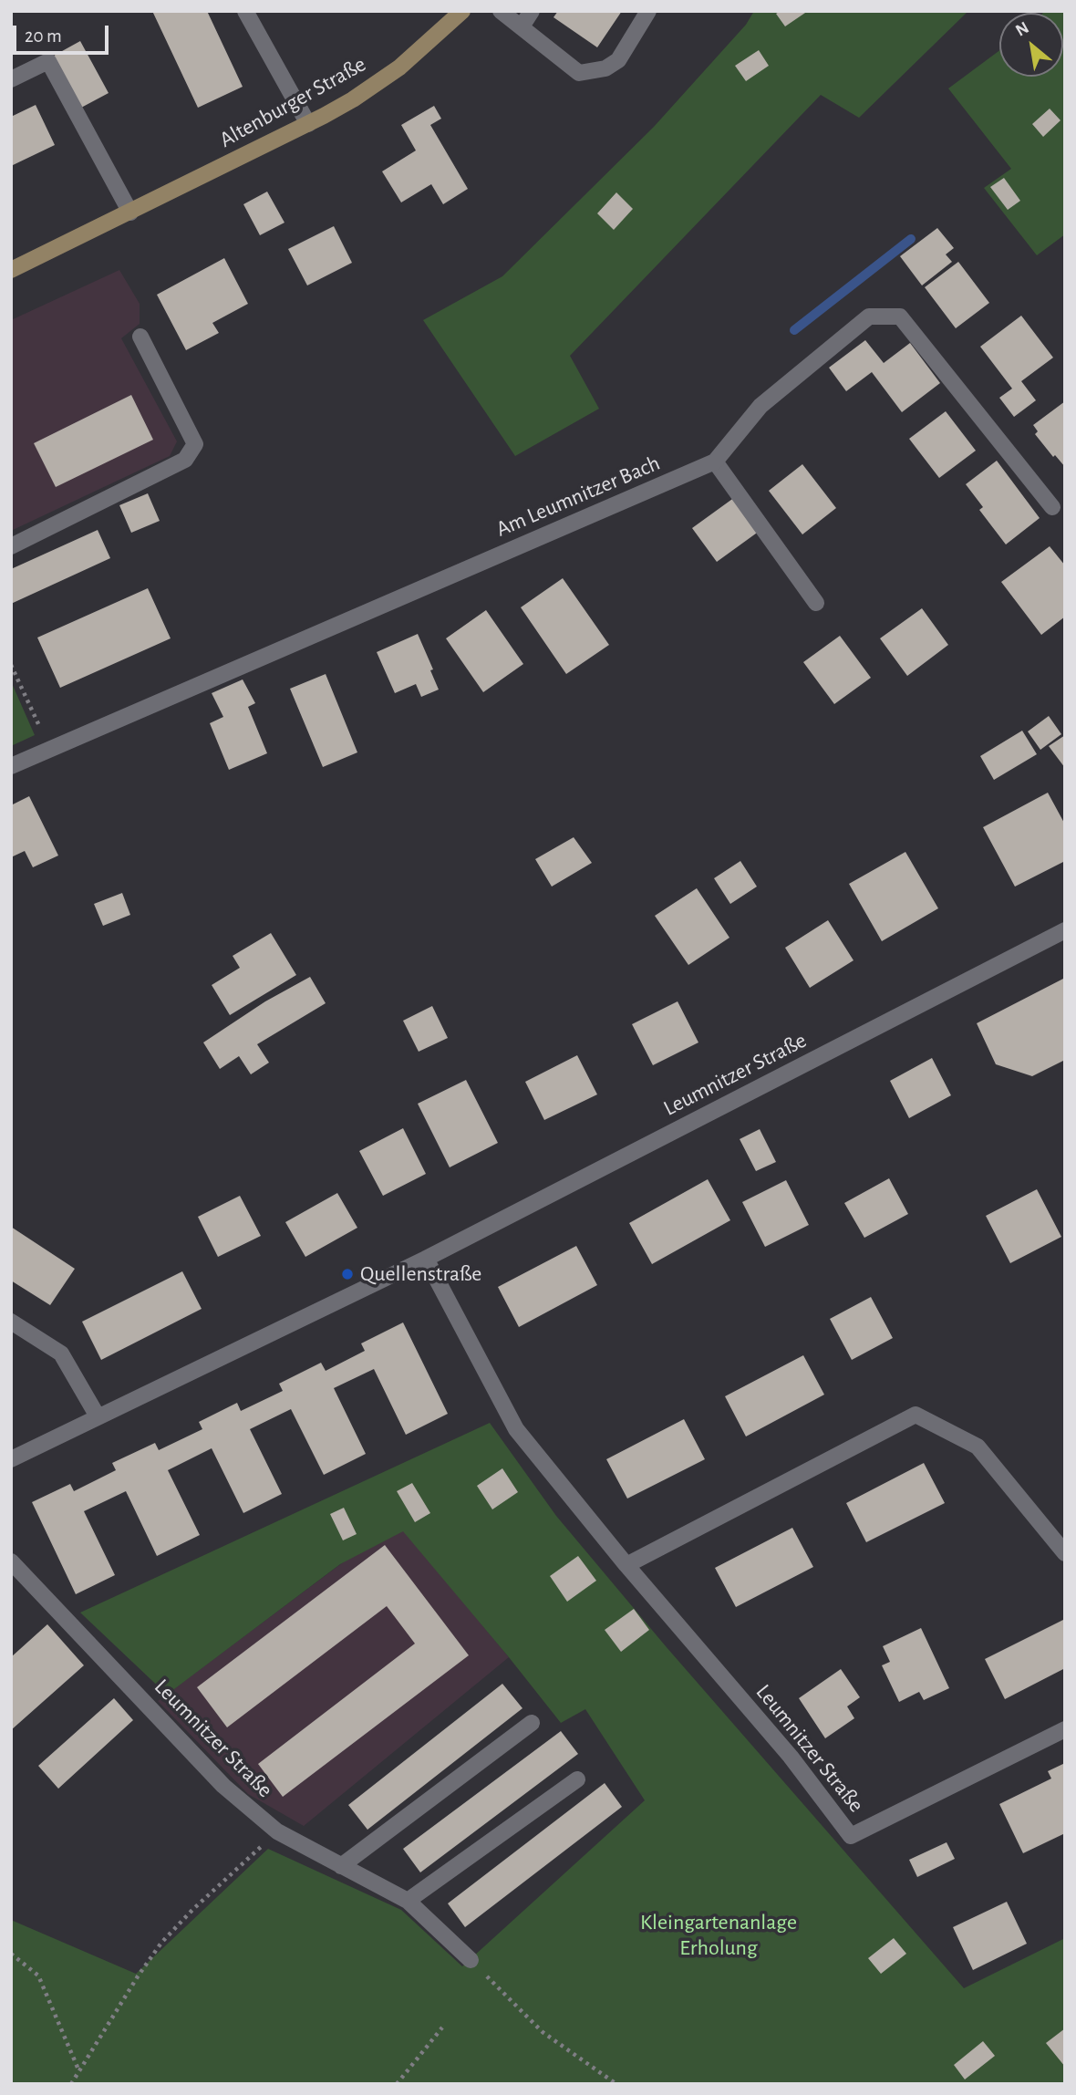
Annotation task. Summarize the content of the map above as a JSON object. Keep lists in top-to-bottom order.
{
  "streets": {
    "main road": ["Altenburger Straße"],
    "street": ["Am Leumnitzer Bach", "Leumnitzer Straße"]
  },
  "parks": ["Kleingartenanlage Erholung"],
  "places": ["Quellenstraße"],
  "scale_bar": "20 m",
  "north": "top left"
}
